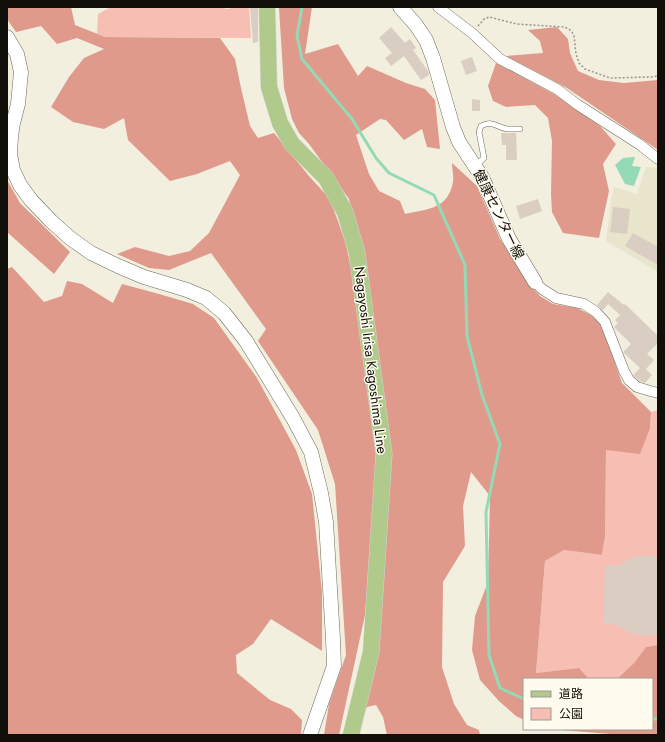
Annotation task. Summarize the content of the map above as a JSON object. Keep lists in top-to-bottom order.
{
  "streets": {
    "main road": ["Nagayoshi Irisa Kagoshima Line"],
    "street": ["健康センター線"]
  },
  "legend": ["道路", "公園"]
}
